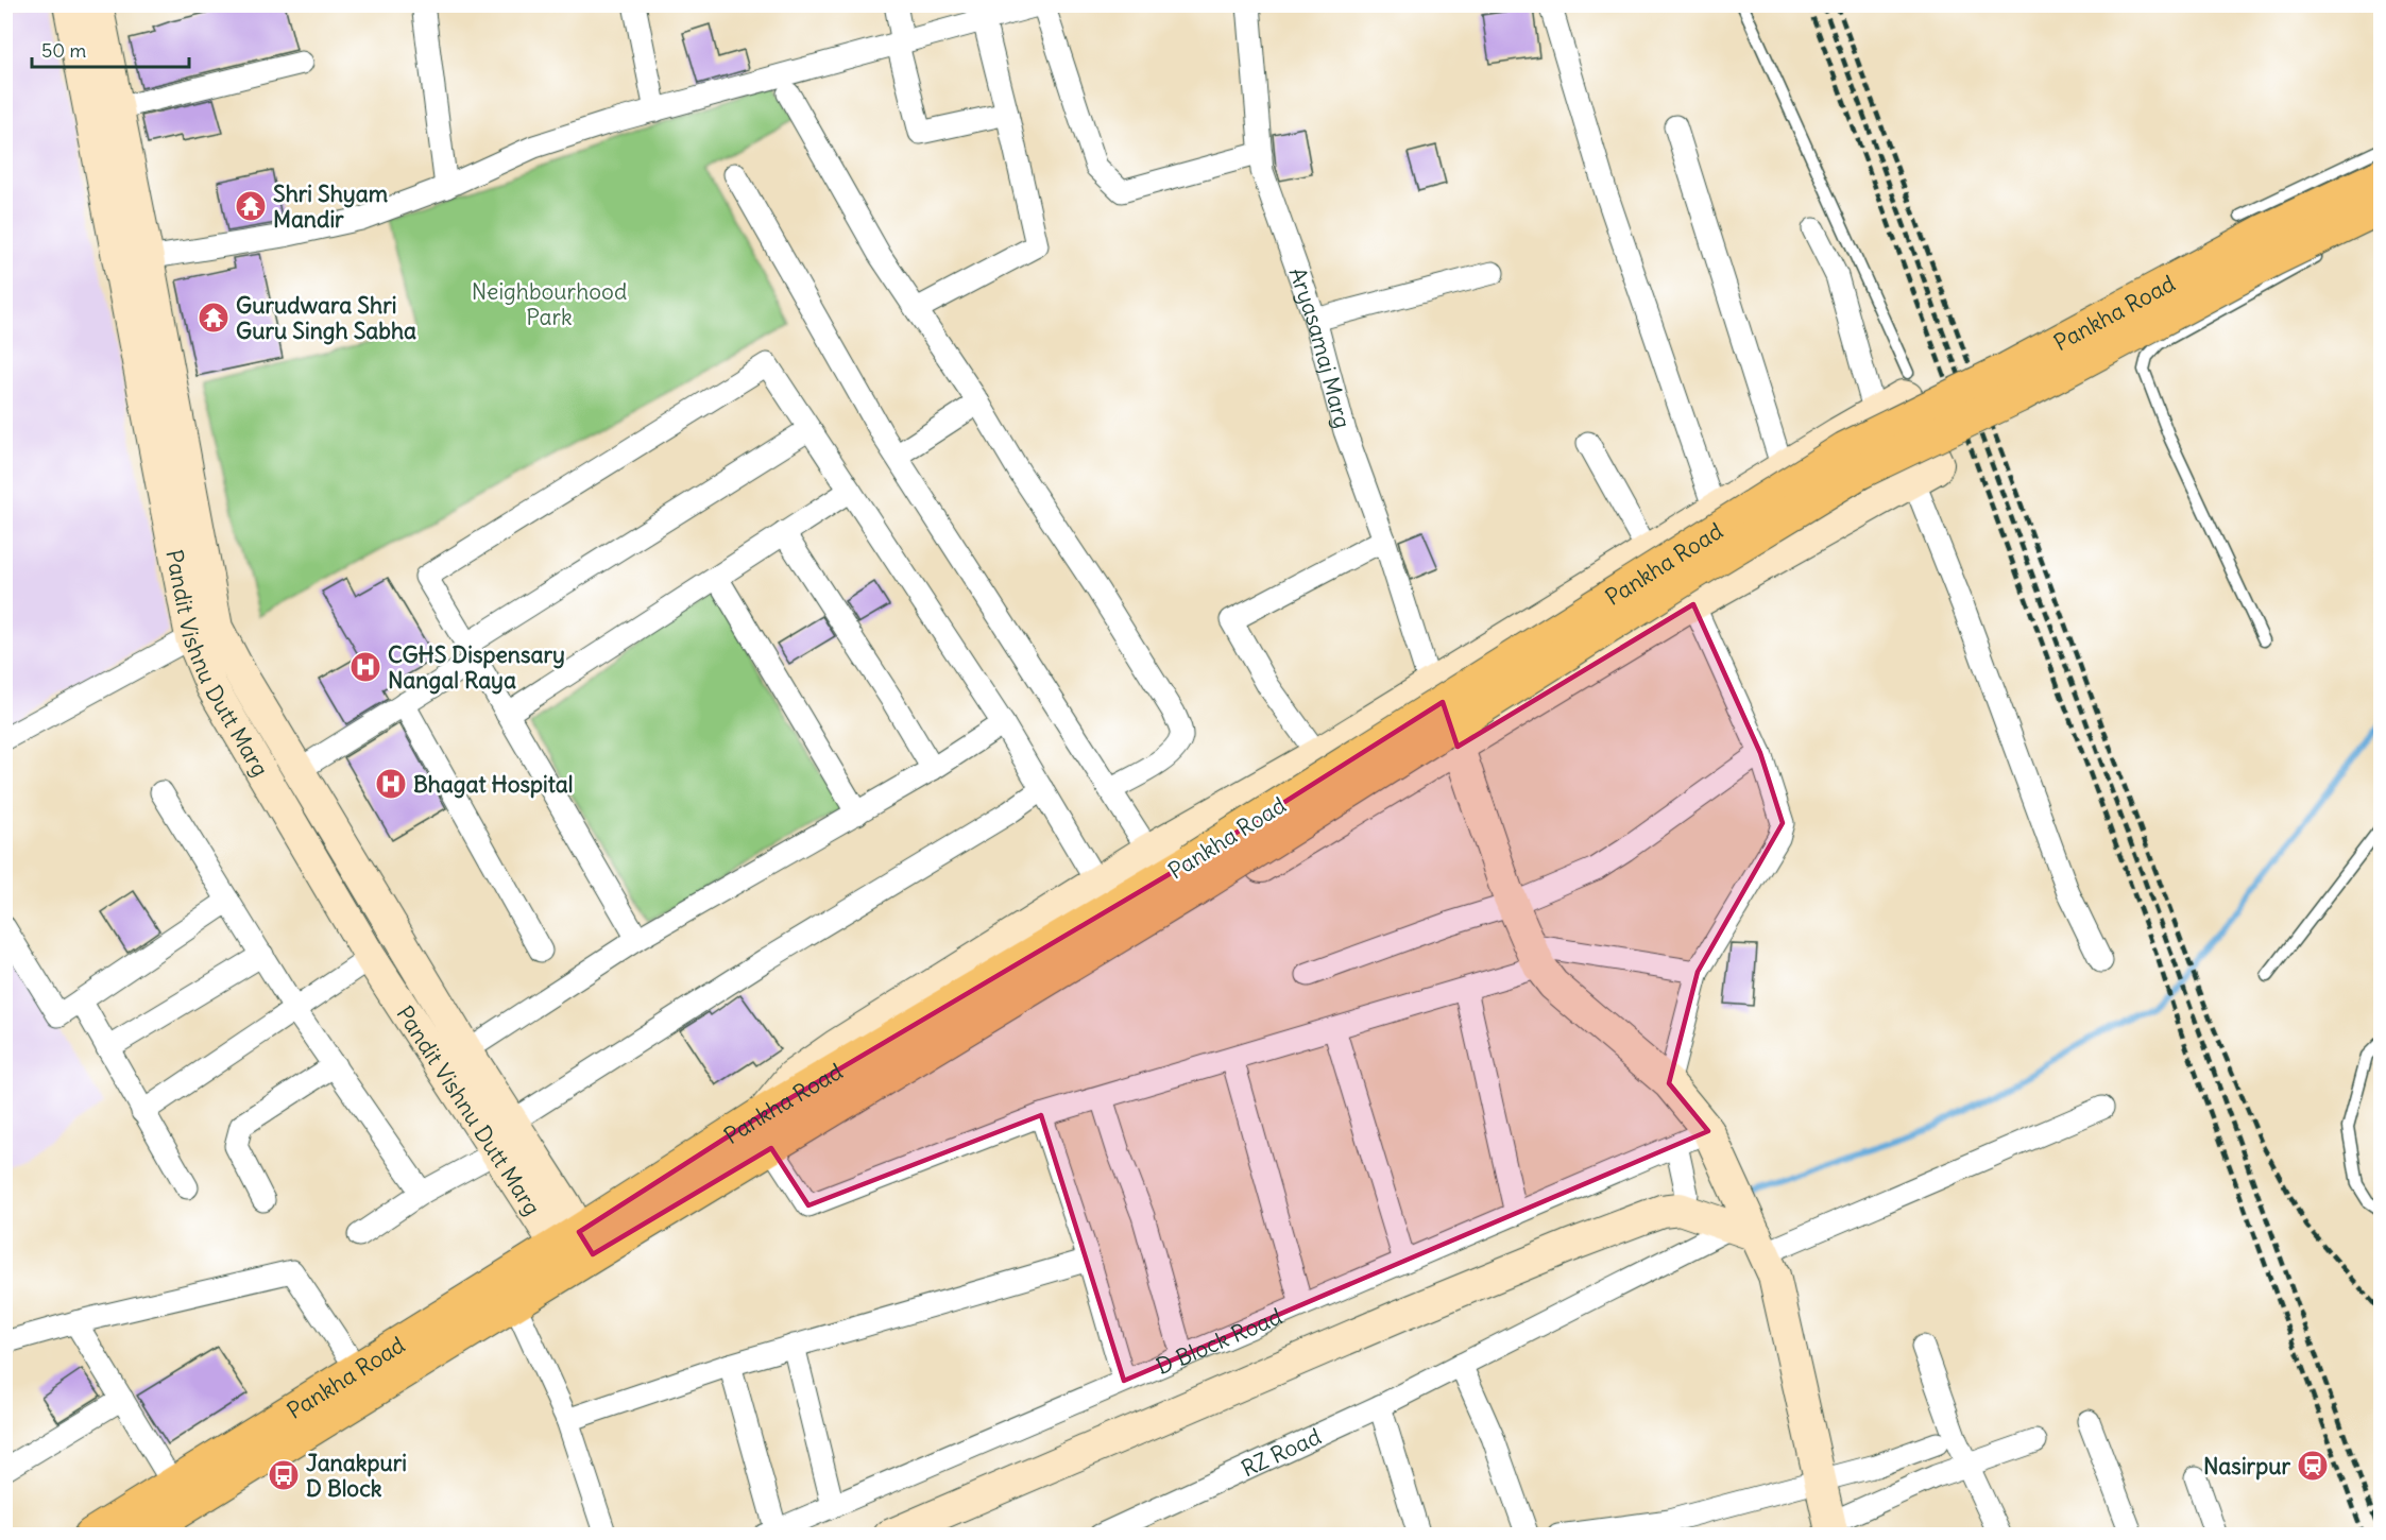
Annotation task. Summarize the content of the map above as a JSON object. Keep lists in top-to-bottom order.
{
  "streets": {
    "main road": ["Pankha Road"],
    "street": [
      "Aryasamaj Marg",
      "Pandit Vishnu Dutt Marg",
      "D Block Road",
      "RZ Road"
    ]
  },
  "crossings": [
    ["Pankha Road", "Pandit Vishnu Dutt Marg"]
  ],
  "parks": ["Neighbourhood Park"],
  "places": {
    "temple": ["Shri Shyam Mandir", "Gurudwara Shri Guru Singh Sabha"],
    "hospital": ["CGHS Dispensary Nangal Raya", "Bhagat Hospital"],
    "station": ["Nasirpur"],
    "bus stop": ["Janakpuri D Block"]
  },
  "scale_bar": "50 m"
}
